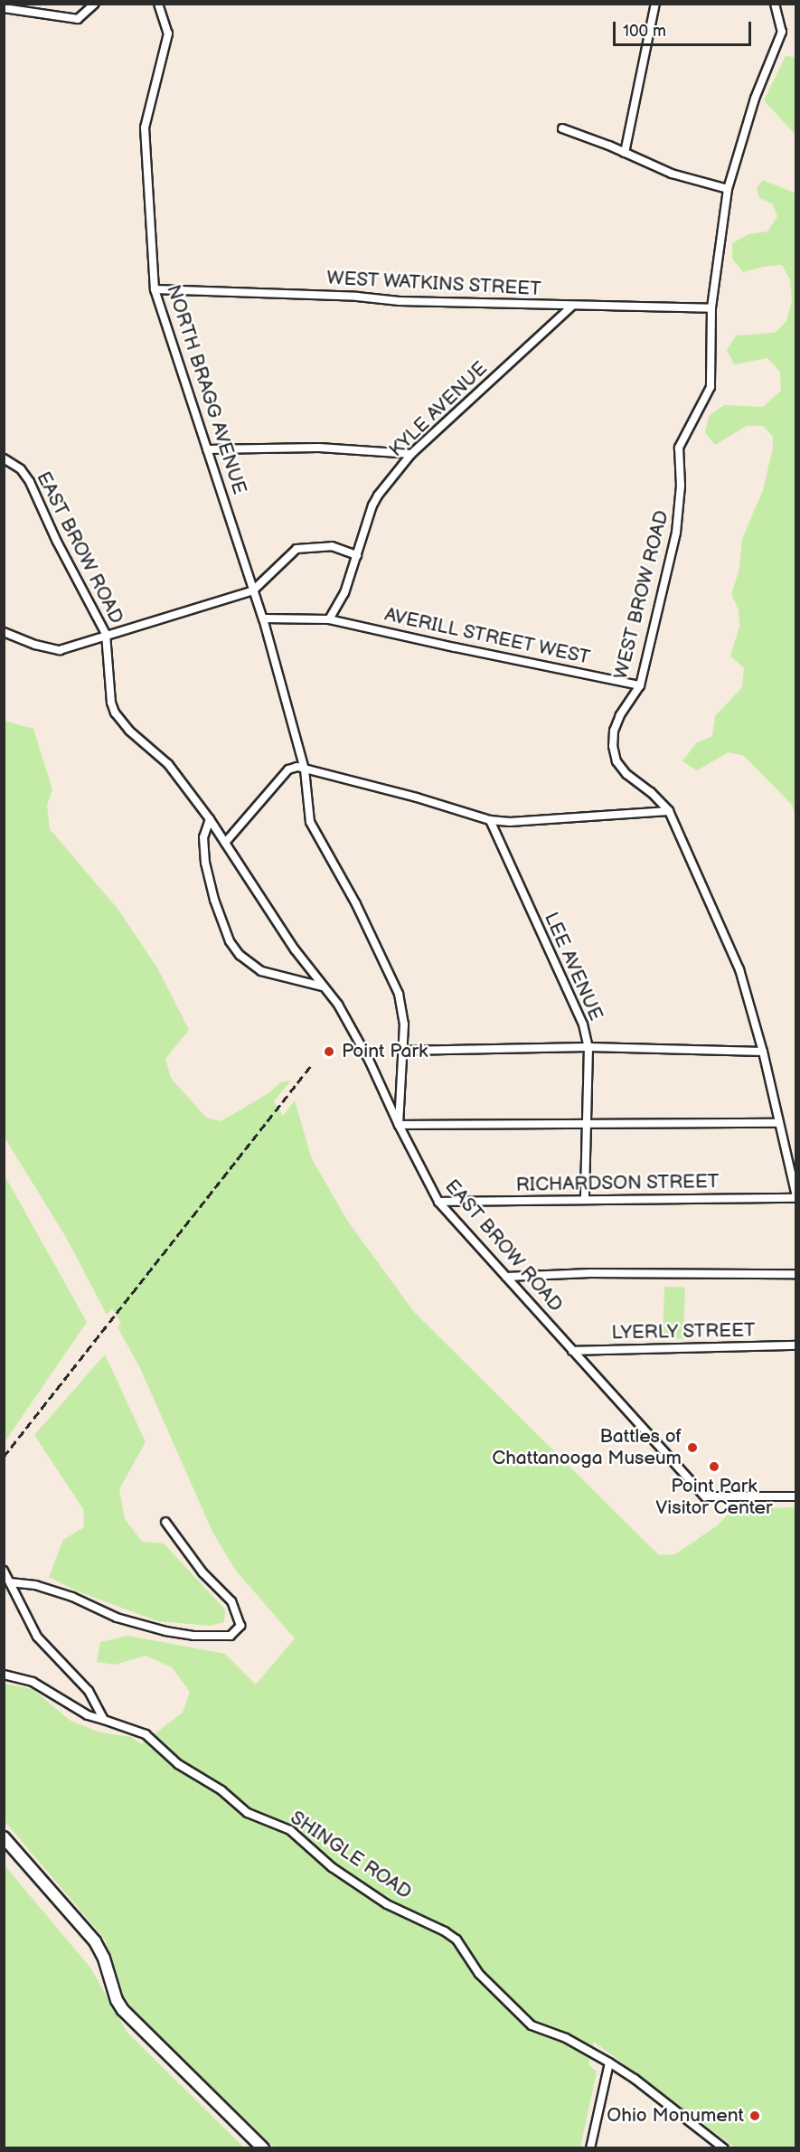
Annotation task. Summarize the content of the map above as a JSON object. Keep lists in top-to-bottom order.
{
  "streets": {
    "street": [
      "WEST WATKINS STREET",
      "NORTH BRAGG AVENUE",
      "KYLE AVENUE",
      "EAST BROW ROAD",
      "WEST BROW ROAD",
      "AVERILL STREET WEST",
      "LEE AVENUE",
      "RICHARDSON STREET",
      "LYERLY STREET",
      "SHINGLE ROAD"
    ]
  },
  "crossings": [
    ["WEST WATKINS STREET", "NORTH BRAGG AVENUE"],
    ["WEST WATKINS STREET", "KYLE AVENUE"],
    ["WEST WATKINS STREET", "WEST BROW ROAD"],
    ["NORTH BRAGG AVENUE", "AVERILL STREET WEST"],
    ["KYLE AVENUE", "AVERILL STREET WEST"],
    ["EAST BROW ROAD", "RICHARDSON STREET"],
    ["EAST BROW ROAD", "LYERLY STREET"],
    ["WEST BROW ROAD", "AVERILL STREET WEST"],
    ["LEE AVENUE", "RICHARDSON STREET"]
  ],
  "places": [
    "Point Park",
    "Battles of Chattanooga Museum",
    "Point Park Visitor Center",
    "Ohio Monument"
  ],
  "scale_bar": "100 m"
}
